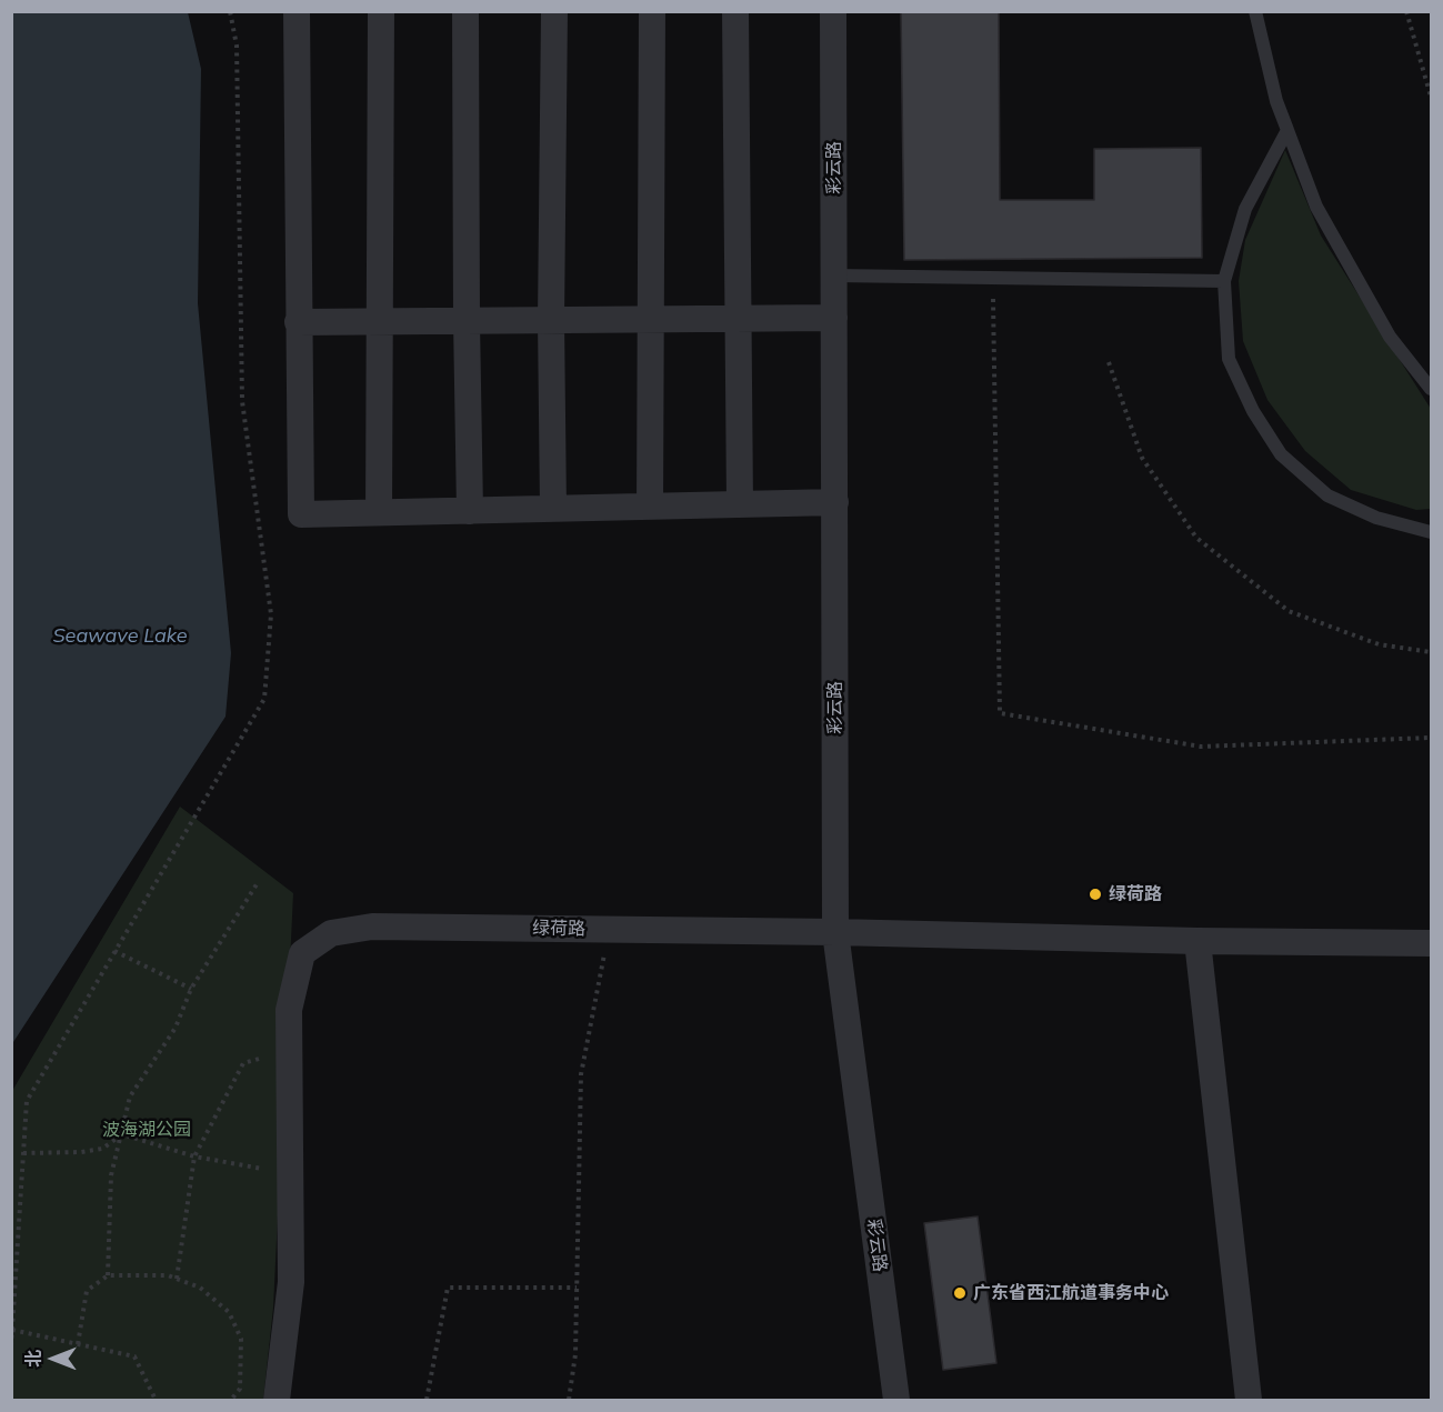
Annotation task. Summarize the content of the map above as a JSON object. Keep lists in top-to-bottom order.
{
  "streets": {
    "street": ["彩云路", "绿荷路"]
  },
  "crossings": [
    ["彩云路", "绿荷路"]
  ],
  "water": ["Seawave Lake"],
  "parks": ["波海湖公园"],
  "places": ["绿荷路", "广东省西江航道事务中心"],
  "north": "left"
}
